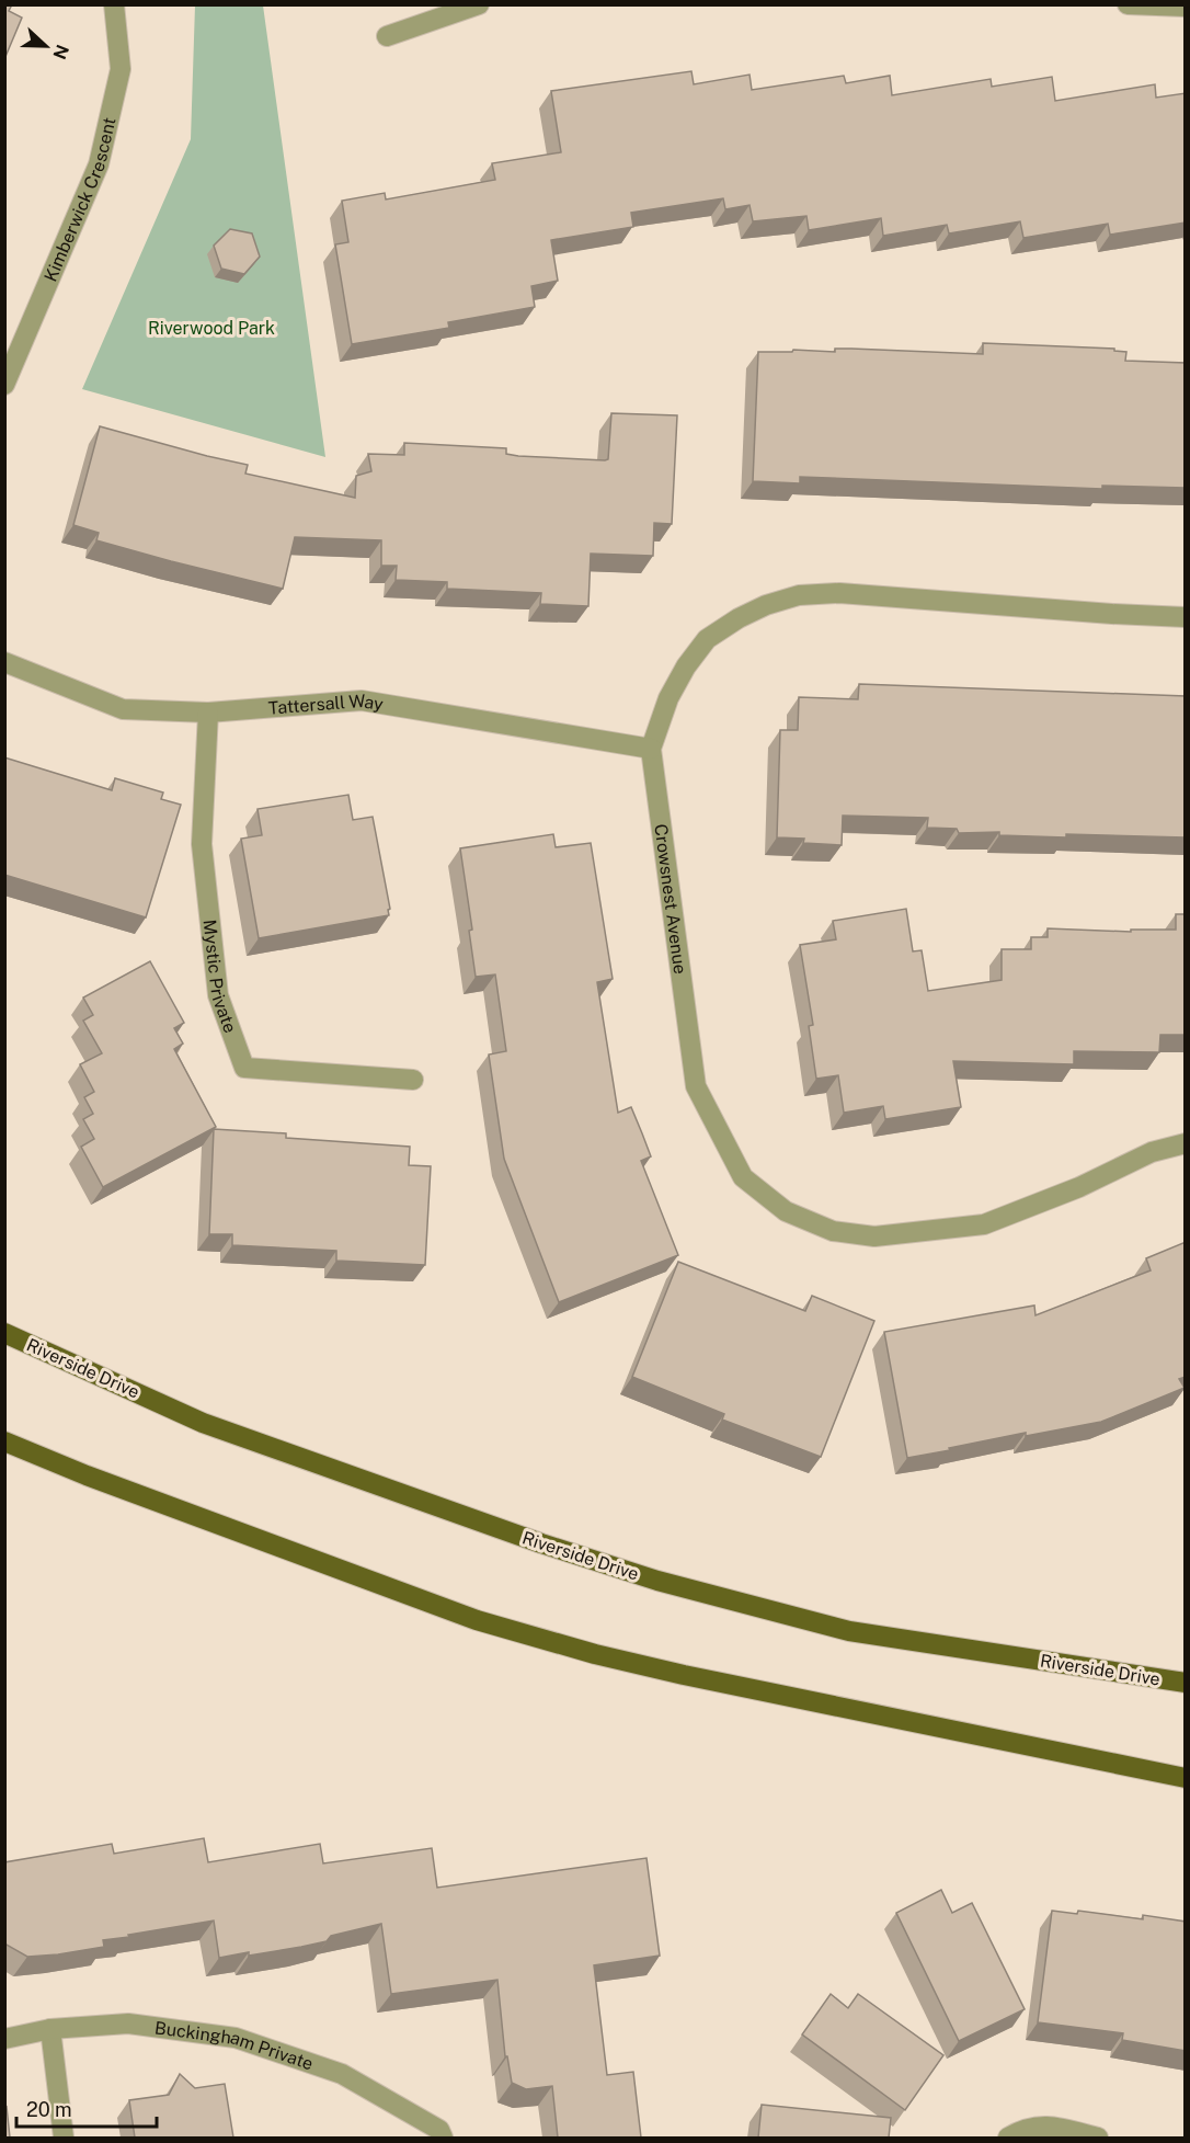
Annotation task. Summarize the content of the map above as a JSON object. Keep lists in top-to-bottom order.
{
  "streets": {
    "main road": ["Riverside Drive"],
    "street": [
      "Kimberwick Crescent",
      "Tattersall Way",
      "Crowsnest Avenue",
      "Mystic Private",
      "Buckingham Private"
    ]
  },
  "crossings": [
    ["Tattersall Way", "Crowsnest Avenue"],
    ["Tattersall Way", "Mystic Private"]
  ],
  "parks": ["Riverwood Park"],
  "scale_bar": "20 m",
  "north": "right"
}
